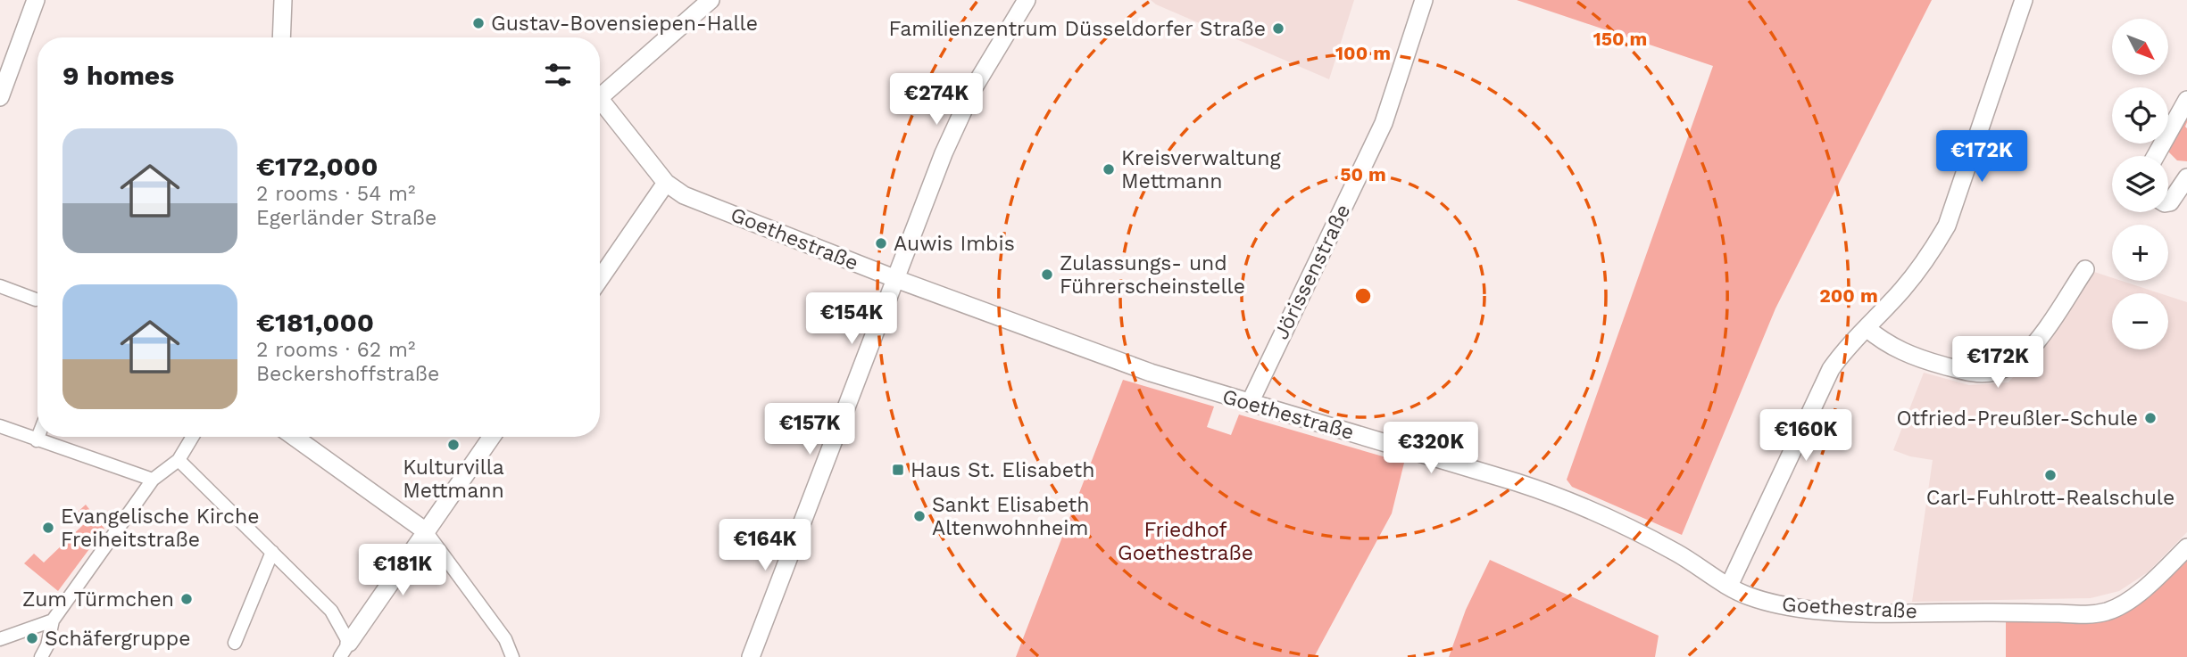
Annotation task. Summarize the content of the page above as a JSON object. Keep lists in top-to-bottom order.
{
  "streets": {
    "street": ["Goethestraße", "Jörissenstraße"]
  },
  "crossings": [
    ["Goethestraße", "Jörissenstraße"]
  ],
  "parks": ["Friedhof Goethestraße"],
  "places": {
    "other": [
      "Gustav-Bovensiepen-Halle",
      "Familienzentrum Düsseldorfer Straße",
      "Kreisverwaltung Mettmann",
      "Auwis Imbis",
      "Zulassungs- und Führerscheinstelle",
      "Otfried-Preußler-Schule",
      "Kulturvilla Mettmann",
      "Carl-Fuhlrott-Realschule",
      "Sankt Elisabeth Altenwohnheim",
      "Evangelische Kirche Freiheitstraße",
      "Zum Türmchen",
      "Schäfergruppe"
    ],
    "transit": ["Haus St. Elisabeth"]
  },
  "north": "bottom right",
  "page": {
    "map_buttons": ["+", "−"],
    "heading": "9 homes",
    "price": [
      "€274K",
      "€172K",
      "€154K",
      "€172K",
      "€157K",
      "€160K",
      "€320K",
      "€164K",
      "€181K"
    ],
    "list": [
      {
        "name": "€172,000",
        "note": "2 rooms · 54 m² · Egerländer Straße"
      },
      {
        "name": "€181,000",
        "note": "2 rooms · 62 m² · Beckershoffstraße"
      }
    ]
  },
  "rings": [
    "150 m",
    "100 m",
    "50 m",
    "200 m"
  ]
}
